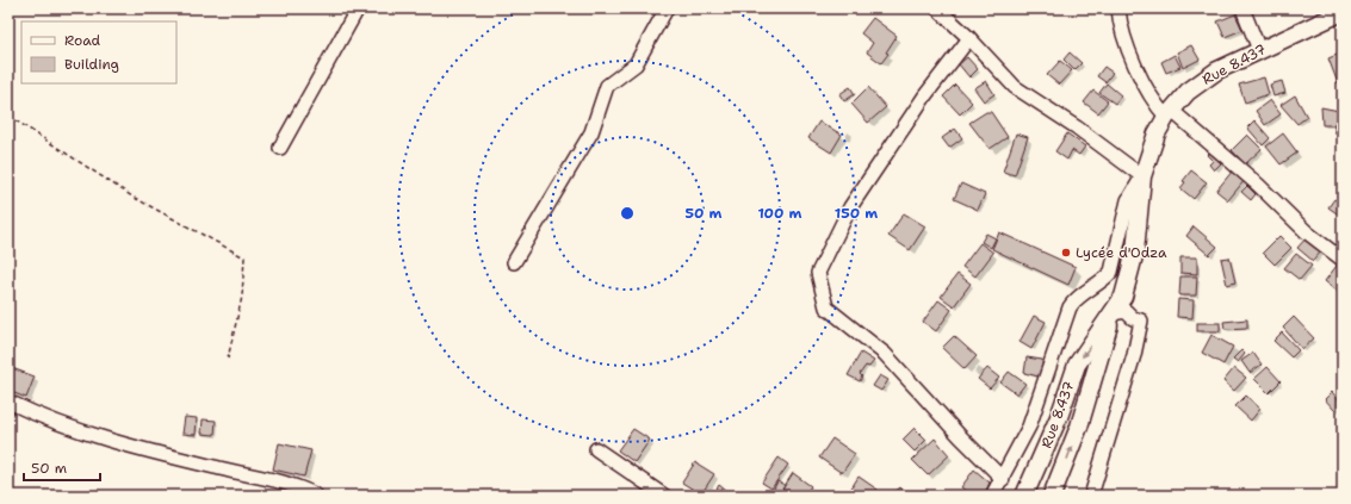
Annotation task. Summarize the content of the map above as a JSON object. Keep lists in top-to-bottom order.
{
  "streets": {
    "main road": ["Rue 8.437"]
  },
  "places": ["Lycée d'Odza"],
  "legend": ["Road", "Building"],
  "scale_bar": "50 m",
  "rings": ["50 m", "100 m", "150 m"]
}
